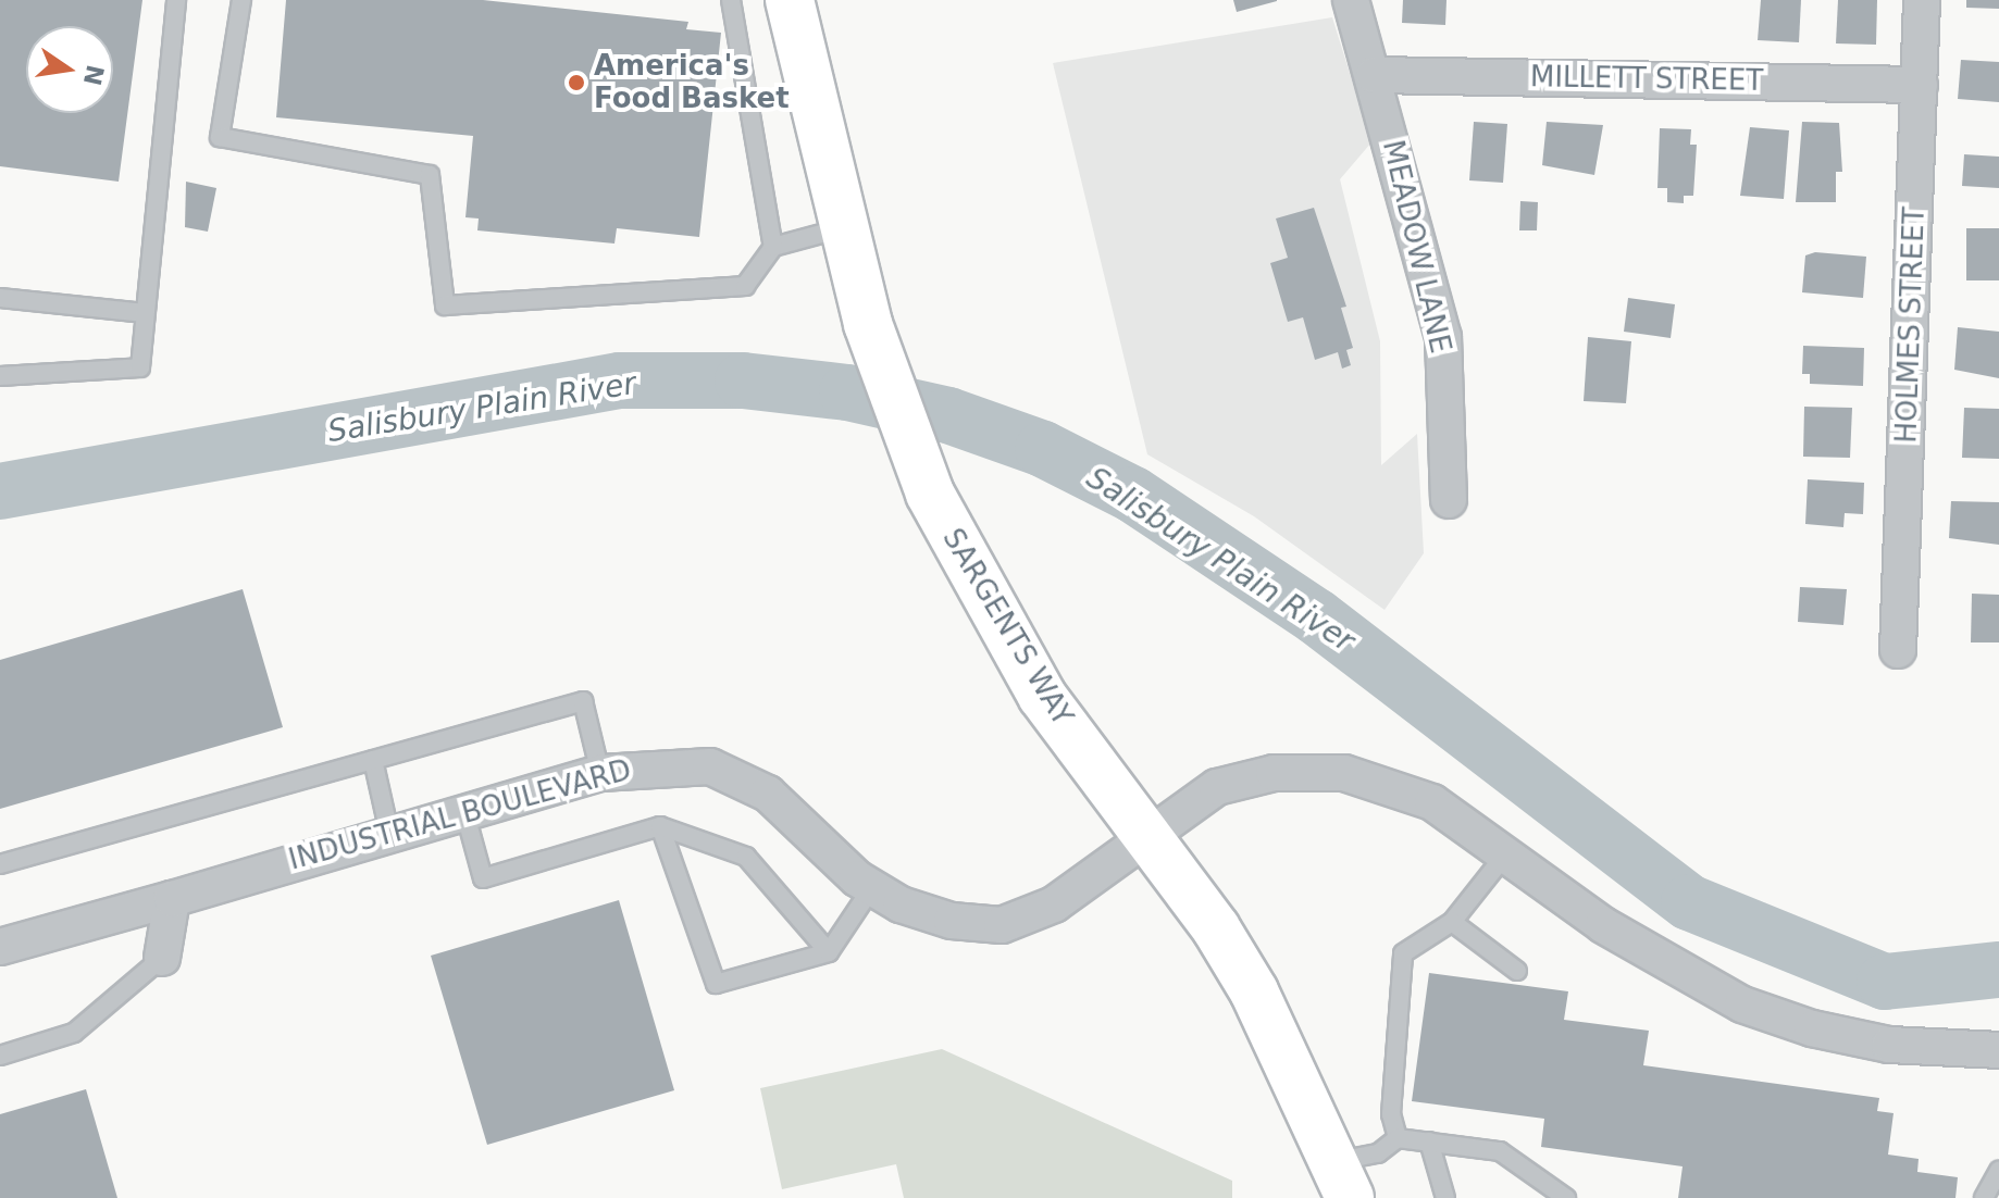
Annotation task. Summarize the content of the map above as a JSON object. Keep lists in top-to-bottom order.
{
  "streets": {
    "main road": ["SARGENTS WAY"],
    "street": [
      "MILLETT STREET",
      "MEADOW LANE",
      "HOLMES STREET",
      "INDUSTRIAL BOULEVARD"
    ]
  },
  "crossings": [
    ["MILLETT STREET", "MEADOW LANE"],
    ["MILLETT STREET", "HOLMES STREET"],
    ["SARGENTS WAY", "INDUSTRIAL BOULEVARD"]
  ],
  "water": ["Salisbury Plain River"],
  "places": ["America's Food Basket"],
  "north": "right"
}
